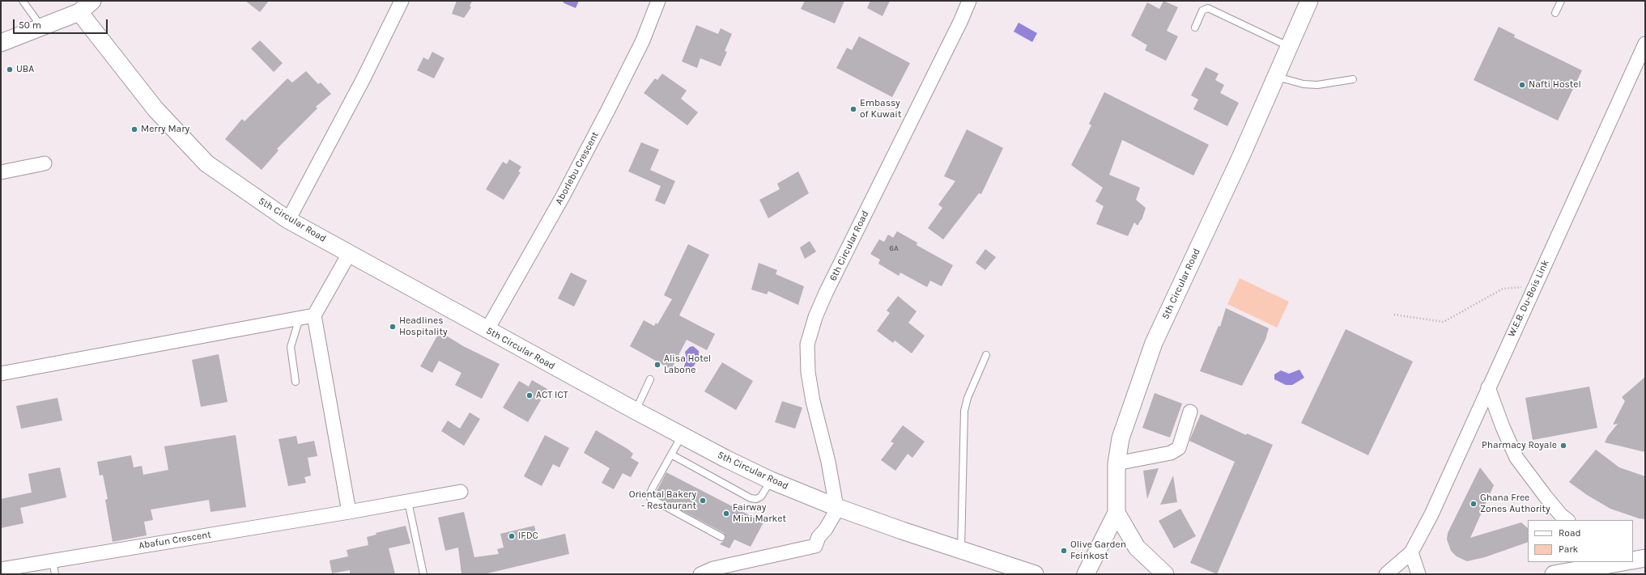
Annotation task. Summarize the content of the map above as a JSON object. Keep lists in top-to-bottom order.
{
  "streets": {
    "street": [
      "Aborlebu Crescent",
      "5th Circular Road",
      "6th Circular Road",
      "W.E.B. Du-Bois Link",
      "Abafun Crescent"
    ]
  },
  "crossings": [
    ["Aborlebu Crescent", "5th Circular Road"],
    ["5th Circular Road", "6th Circular Road"]
  ],
  "places": [
    "UBA",
    "Nafti Hostel",
    "Embassy of Kuwait",
    "Merry Mary",
    "Headlines Hospitality",
    "Alisa Hotel Labone",
    "ACT ICT",
    "Pharmacy Royale",
    "Oriental Bakery - Restaurant",
    "Ghana Free Zones Authority",
    "Fairway Mini Market",
    "IFDC",
    "Olive Garden Feinkost"
  ],
  "house_numbers": ["6A"],
  "legend": ["Road", "Park"],
  "scale_bar": "50 m"
}
